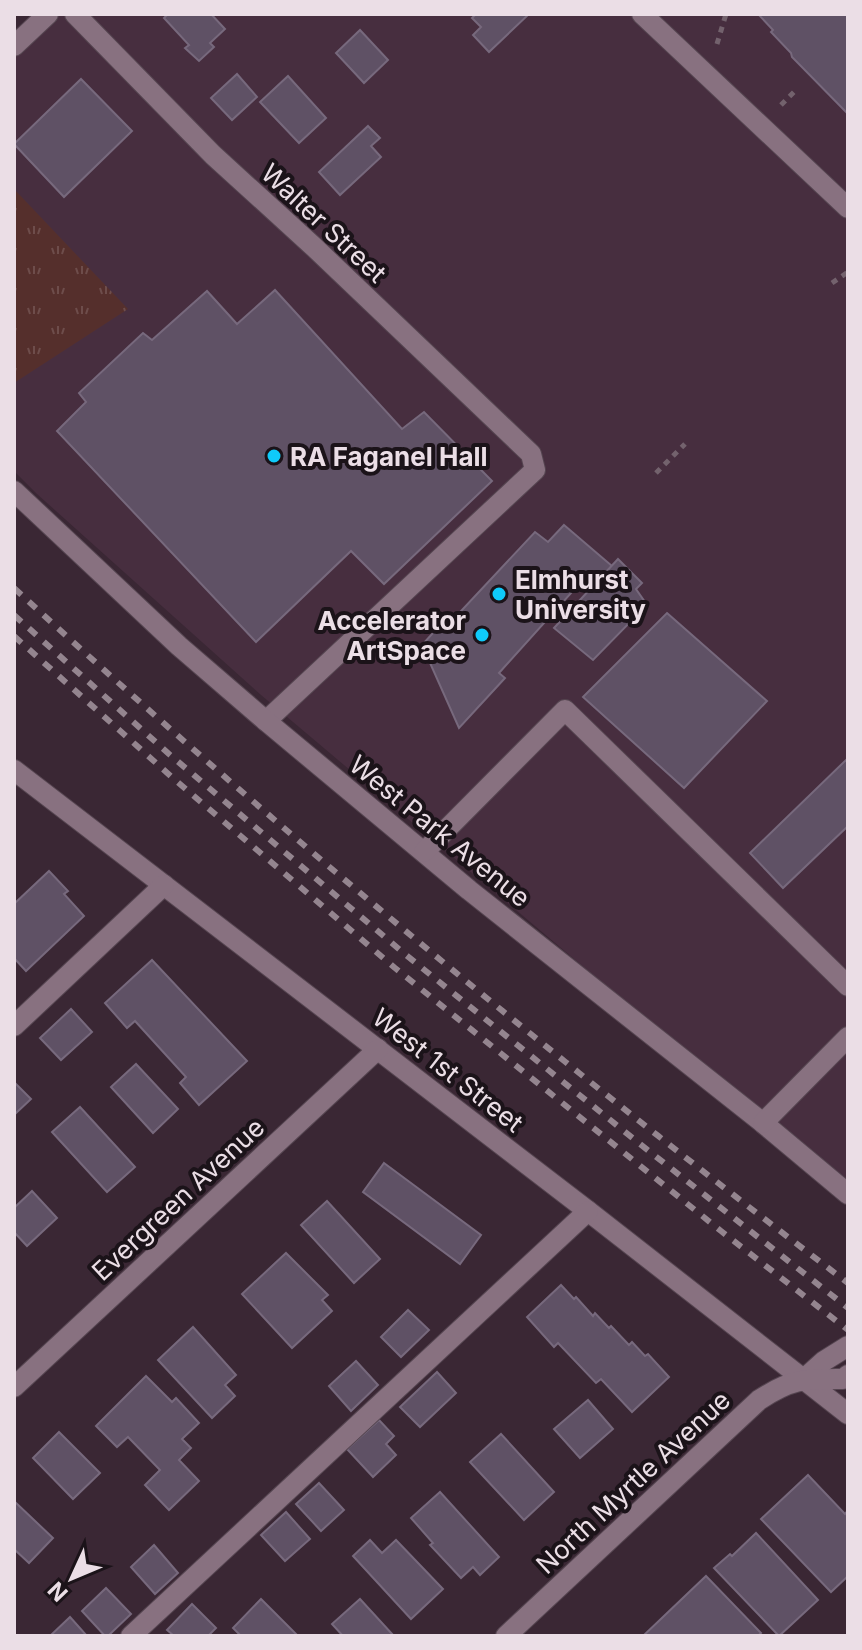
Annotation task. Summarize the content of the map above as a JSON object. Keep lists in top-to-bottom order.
{
  "streets": {
    "street": [
      "Walter Street",
      "West Park Avenue",
      "West 1st Street",
      "Evergreen Avenue",
      "North Myrtle Avenue"
    ]
  },
  "crossings": [
    ["Walter Street", "West Park Avenue"],
    ["West 1st Street", "Evergreen Avenue"],
    ["West 1st Street", "North Myrtle Avenue"]
  ],
  "places": ["RA Faganel Hall", "Elmhurst University", "Accelerator ArtSpace"],
  "north": "bottom left"
}
